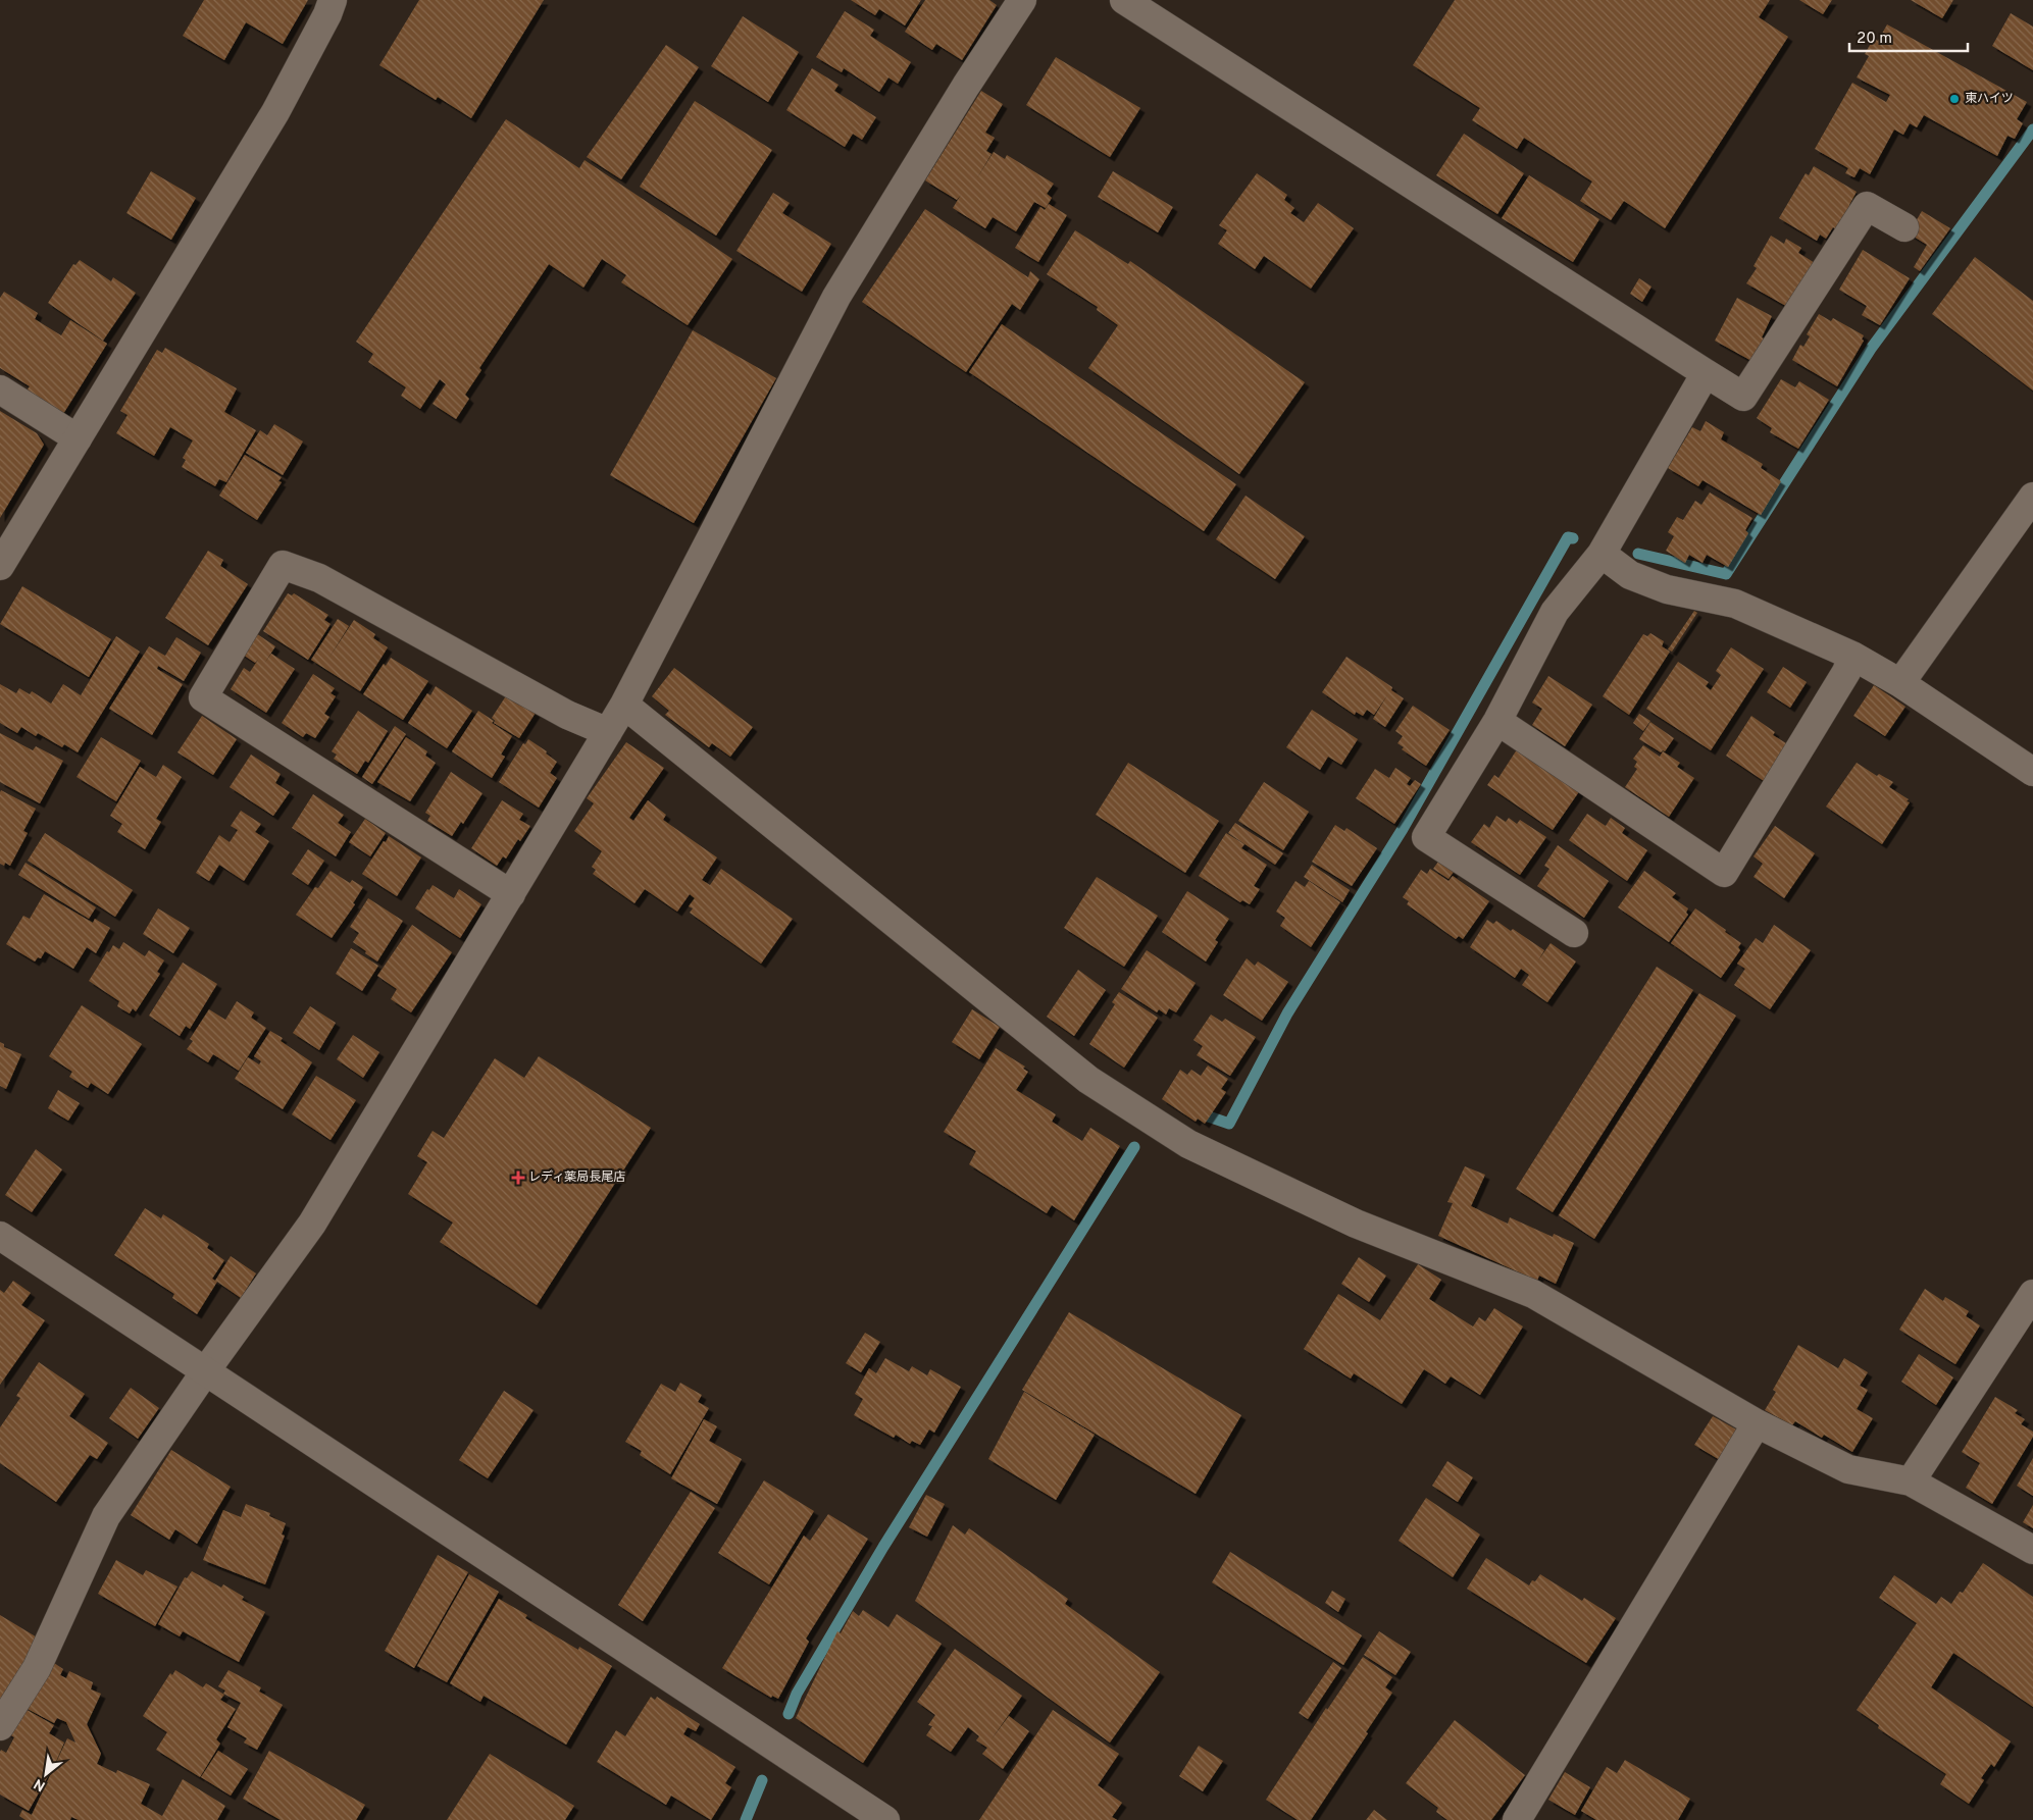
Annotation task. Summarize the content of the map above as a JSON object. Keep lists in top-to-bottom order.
{
  "places": {
    "other": ["東ハイツ"],
    "health": ["レディ薬局長尾店"]
  },
  "scale_bar": "20 m",
  "north": "bottom left"
}
